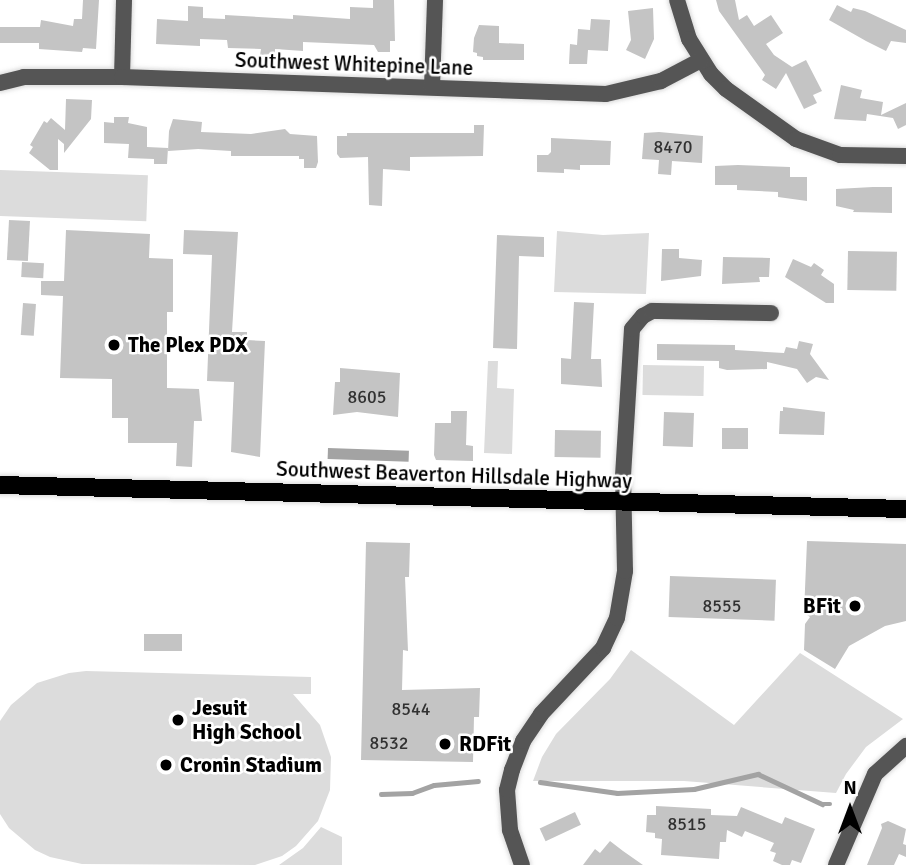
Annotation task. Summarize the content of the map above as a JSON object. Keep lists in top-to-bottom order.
{
  "streets": {
    "main road": ["Southwest Beaverton Hillsdale Highway"],
    "street": ["Southwest Whitepine Lane"]
  },
  "places": [
    "The Plex PDX",
    "BFit",
    "Jesuit High School",
    "RDFit",
    "Cronin Stadium"
  ],
  "house_numbers": [
    "8470",
    "8605",
    "8555",
    "8544",
    "8532",
    "8515"
  ],
  "north": "top"
}
